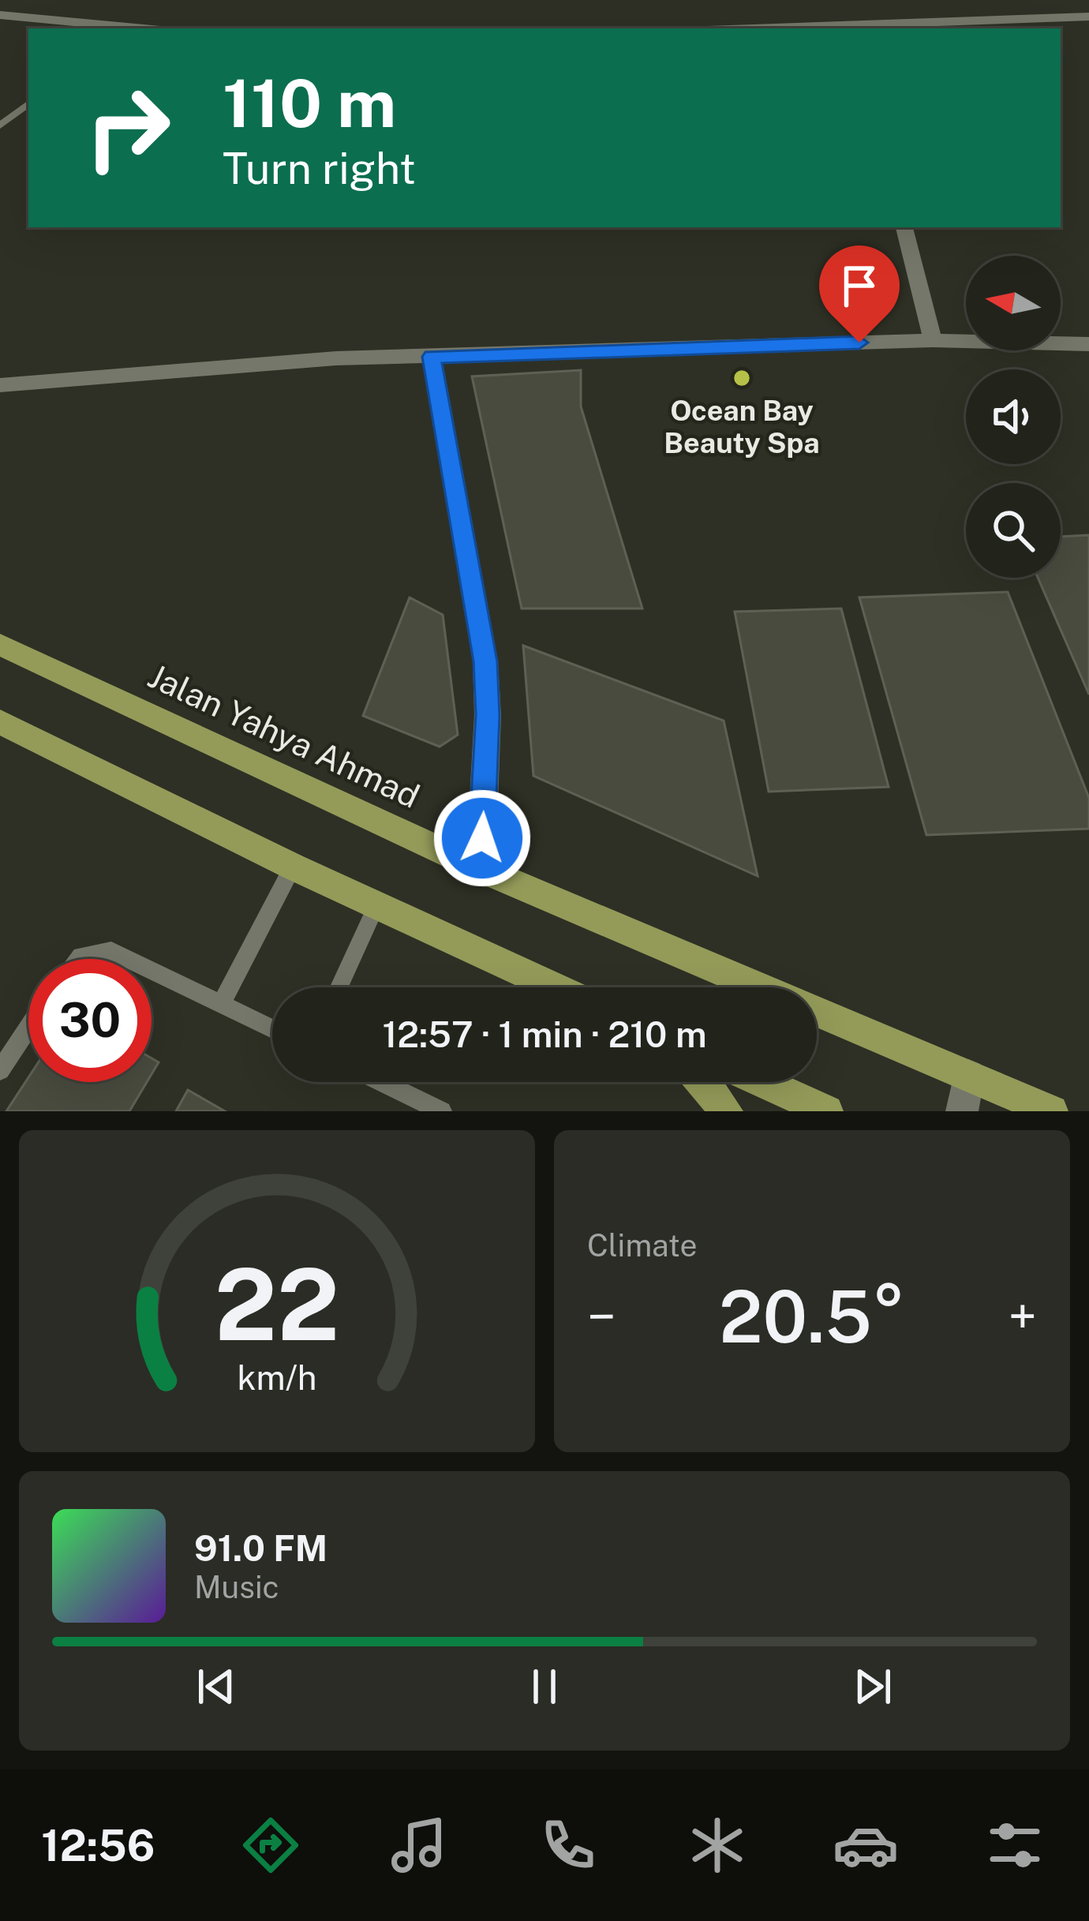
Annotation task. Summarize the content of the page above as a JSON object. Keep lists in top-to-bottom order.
{
  "streets": {
    "main road": ["Jalan Yahya Ahmad"]
  },
  "places": ["Ocean Bay Beauty Spa"],
  "north": "left",
  "page": {
    "turn": ["110 m", "Turn right"],
    "limit": "30",
    "trip": "12:57 · 1 min · 210 m",
    "tile": "Climate",
    "heat": ["−", "20.5°", "+"],
    "song": ["91.0 FM", "Music"],
    "tabs": "12:56",
    "gauge": ["22", "km/h"]
  }
}
